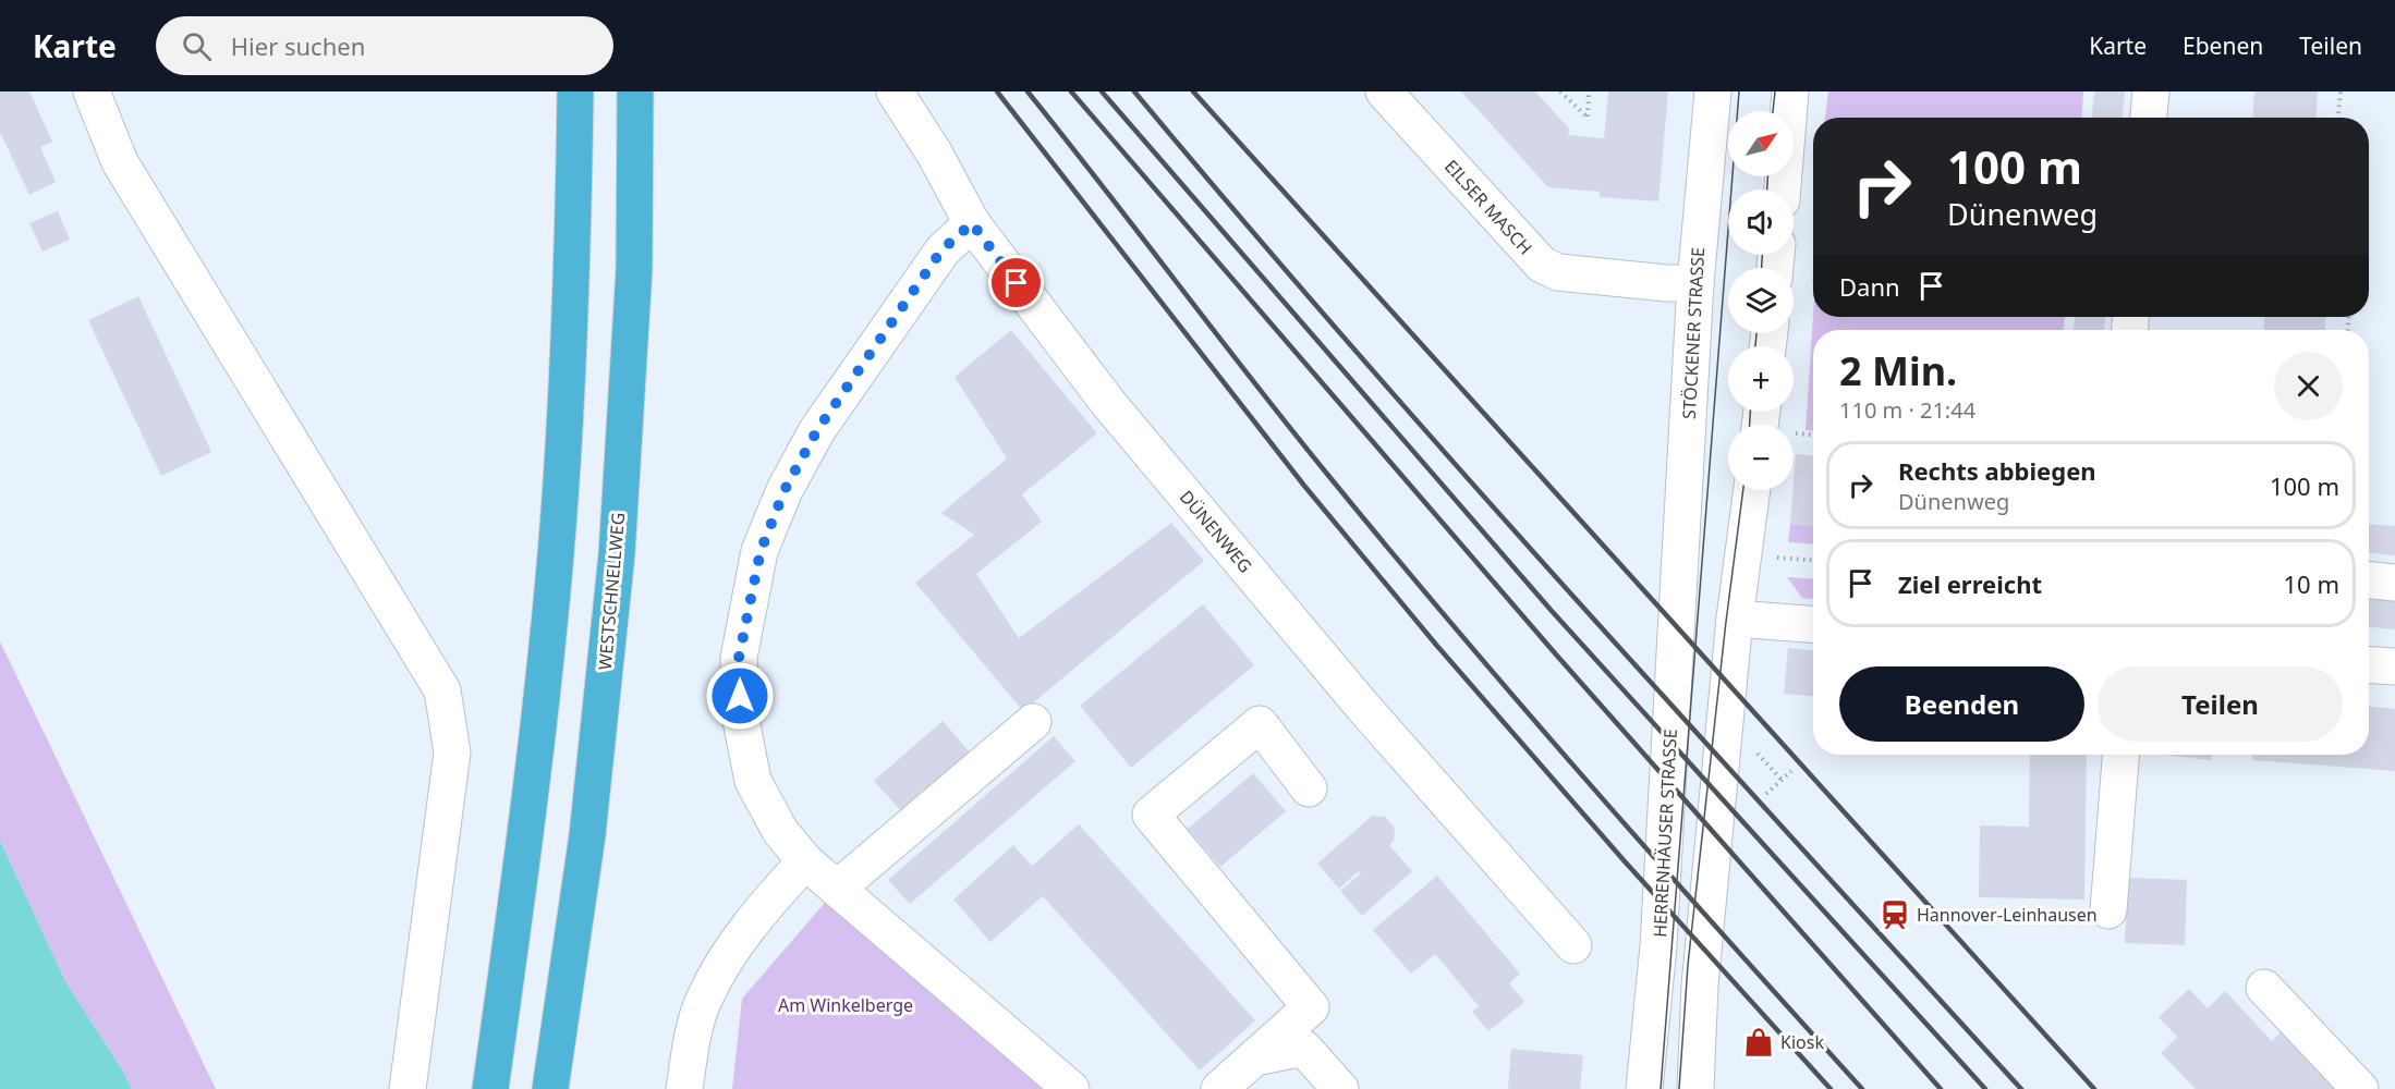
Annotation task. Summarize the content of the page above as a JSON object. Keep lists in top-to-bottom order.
{
  "streets": {
    "highway": ["WESTSCHNELLWEG"],
    "street": [
      "EILSER MASCH",
      "STÖCKENER STRASSE",
      "DÜNENWEG",
      "HERRENHÄUSER STRASSE"
    ]
  },
  "crossings": [
    ["EILSER MASCH", "STÖCKENER STRASSE"],
    ["STÖCKENER STRASSE", "HERRENHÄUSER STRASSE"]
  ],
  "parks": ["Am Winkelberge"],
  "places": {
    "station": ["Hannover-Leinhausen"],
    "shop": ["Kiosk"]
  },
  "north": "top right",
  "page": {
    "header": "Karte",
    "search": "Hier suchen",
    "nav": ["Karte", "Ebenen", "Teilen"],
    "map_buttons": ["+", "−"],
    "turn": ["100 m", "Dünenweg"],
    "then": "Dann",
    "heading": ["2 Min.", "110 m · 21:44"],
    "list": [
      {
        "name": "Rechts abbiegen",
        "note": "Dünenweg",
        "value": "100 m"
      },
      {
        "name": "Ziel erreicht",
        "value": "10 m"
      }
    ],
    "buttons": ["Beenden", "Teilen"]
  }
}
